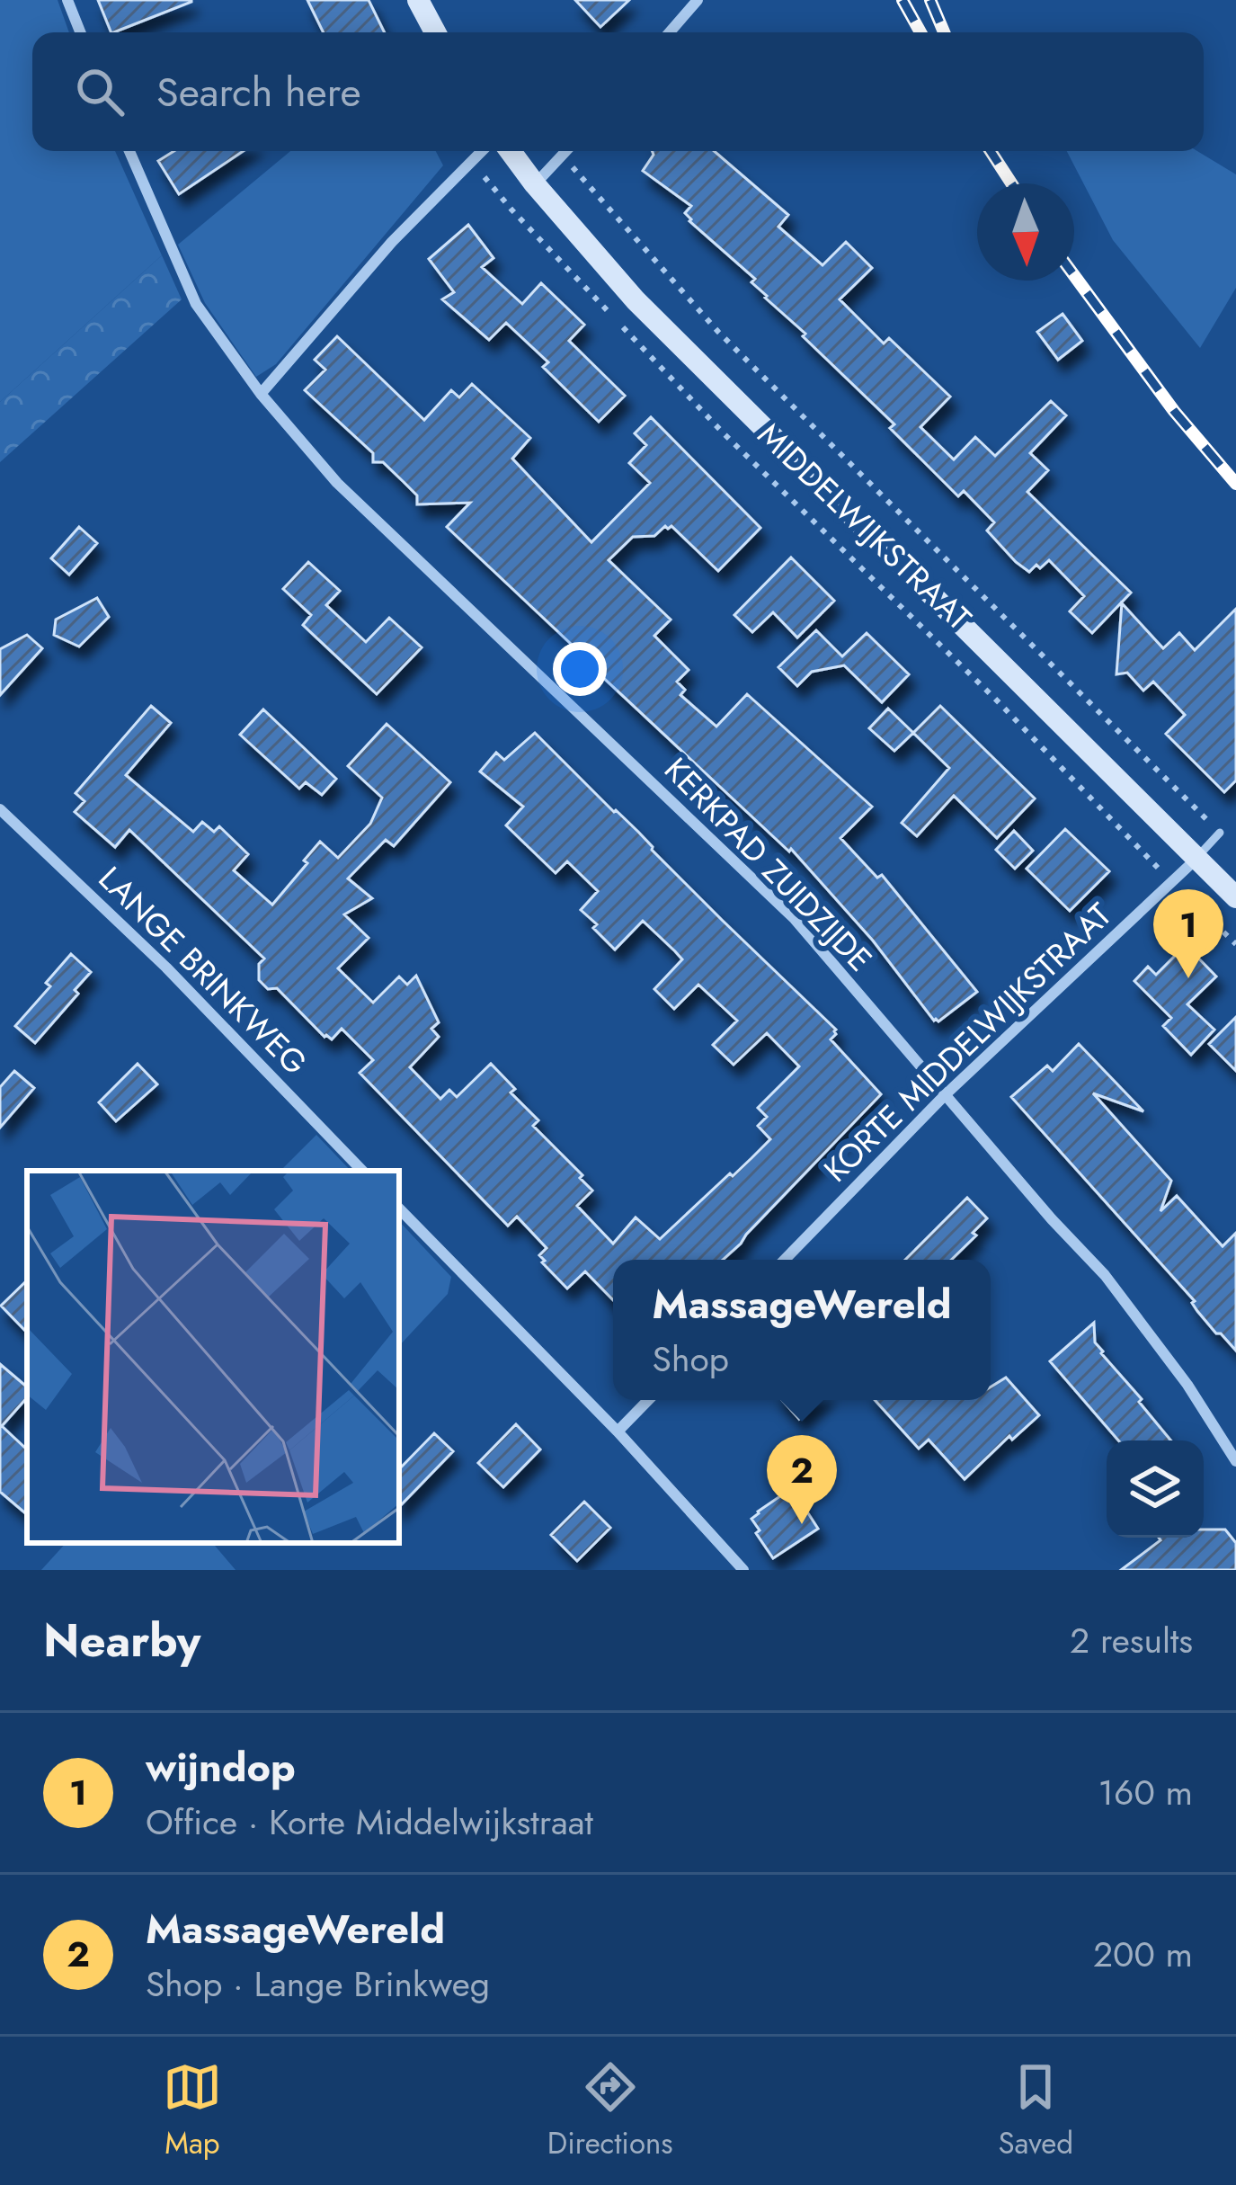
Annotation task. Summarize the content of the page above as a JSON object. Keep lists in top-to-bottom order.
{
  "streets": {
    "main road": ["MIDDELWIJKSTRAAT"],
    "street": ["KERKPAD ZUIDZIJDE", "LANGE BRINKWEG", "KORTE MIDDELWIJKSTRAAT"]
  },
  "crossings": [
    ["MIDDELWIJKSTRAAT", "KORTE MIDDELWIJKSTRAAT"],
    ["KERKPAD ZUIDZIJDE", "KORTE MIDDELWIJKSTRAAT"]
  ],
  "north": "bottom",
  "page": {
    "search": "Search here",
    "pins": ["1", "2"],
    "popup": ["MassageWereld", "Shop"],
    "heading": ["Nearby", "2 results"],
    "list": [
      {
        "mark": "1",
        "name": "wijndop",
        "note": "Office · Korte Middelwijkstraat",
        "value": "160 m"
      },
      {
        "mark": "2",
        "name": "MassageWereld",
        "note": "Shop · Lange Brinkweg",
        "value": "200 m"
      }
    ],
    "nav": ["Map", "Directions", "Saved"]
  }
}
